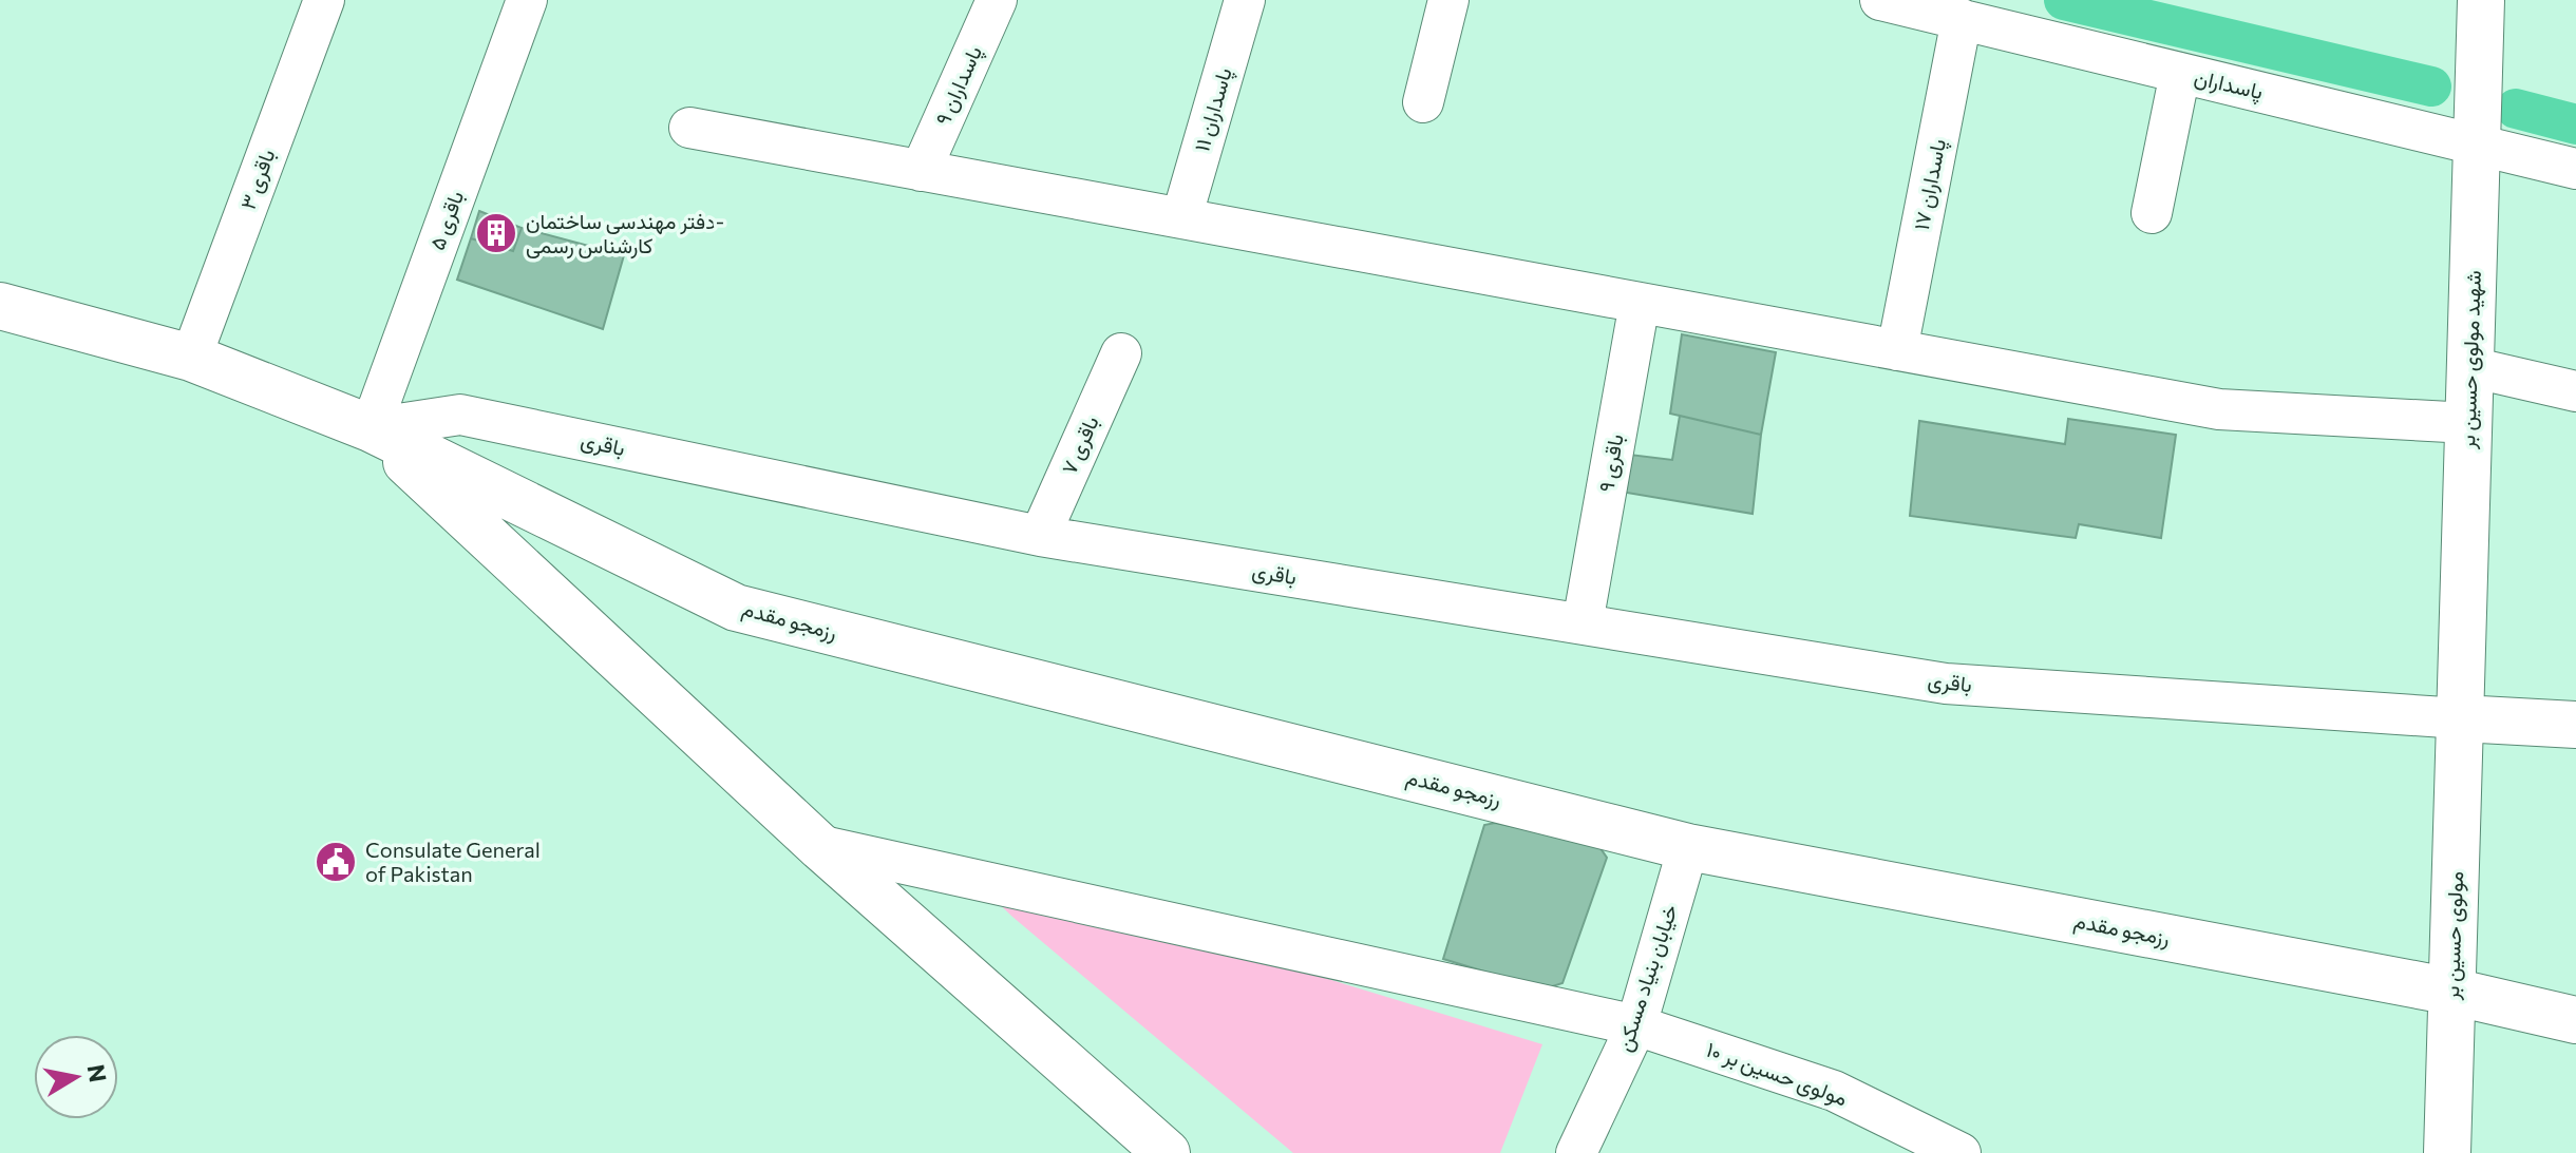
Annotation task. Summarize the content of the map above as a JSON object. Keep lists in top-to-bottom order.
{
  "streets": {
    "street": [
      "پاسداران",
      "پاسداران ۹",
      "پاسداران ۱۱",
      "باقری ۳",
      "پاسداران ۱۷",
      "باقری ۵",
      "شهید مولوی حسین بر",
      "باقری",
      "باقری ۷",
      "باقری ۹",
      "رزمجو مقدم",
      "مولوی حسین بر",
      "خیابان بنیاد مسکن",
      "مولوی حسین بر ۱۰"
    ]
  },
  "crossings": [
    ["پاسداران", "پاسداران ۱۷"],
    ["پاسداران", "شهید مولوی حسین بر"],
    ["باقری ۵", "باقری"],
    ["باقری ۵", "رزمجو مقدم"],
    ["شهید مولوی حسین بر", "باقری"],
    ["شهید مولوی حسین بر", "مولوی حسین بر"],
    ["باقری", "باقری ۷"],
    ["باقری", "باقری ۹"],
    ["باقری", "رزمجو مقدم"],
    ["باقری", "مولوی حسین بر"],
    ["رزمجو مقدم", "مولوی حسین بر"],
    ["رزمجو مقدم", "خیابان بنیاد مسکن"],
    ["خیابان بنیاد مسکن", "مولوی حسین بر ۱۰"]
  ],
  "places": {
    "building": ["دفتر مهندسی ساختمان- کارشناس رسمی"],
    "public building": ["Consulate General of Pakistan"]
  },
  "north": "right"
}
